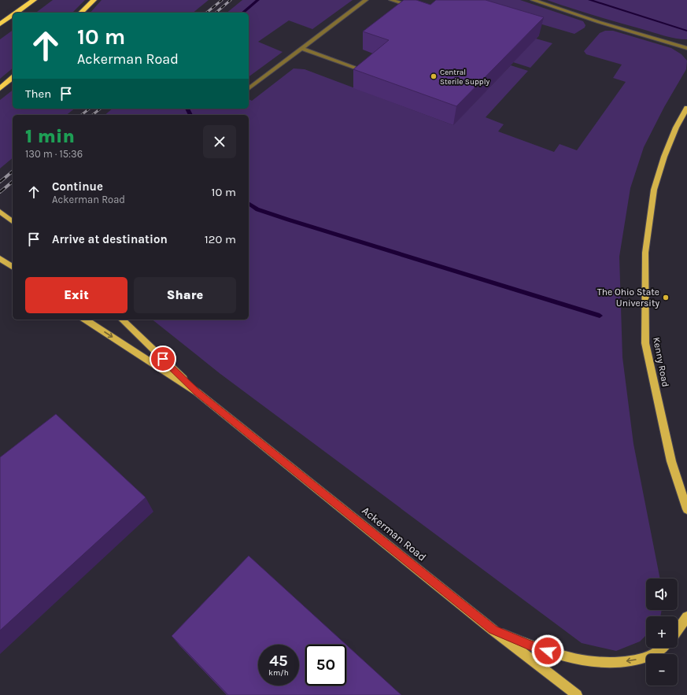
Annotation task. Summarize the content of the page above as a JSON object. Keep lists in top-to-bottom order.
{
  "streets": {
    "main road": ["Kenny Road", "Ackerman Road"]
  },
  "places": ["Central Sterile Supply", "The Ohio State University"],
  "page": {
    "turn": ["10 m", "Ackerman Road"],
    "then": "Then",
    "heading": ["1 min", "130 m · 15:36"],
    "list": [
      {
        "name": "Continue",
        "note": "Ackerman Road",
        "value": "10 m"
      },
      {
        "name": "Arrive at destination",
        "value": "120 m"
      }
    ],
    "buttons": ["Exit", "Share"],
    "map_buttons": ["+", "−"],
    "speed": "45 km/h",
    "limit": "50"
  }
}
